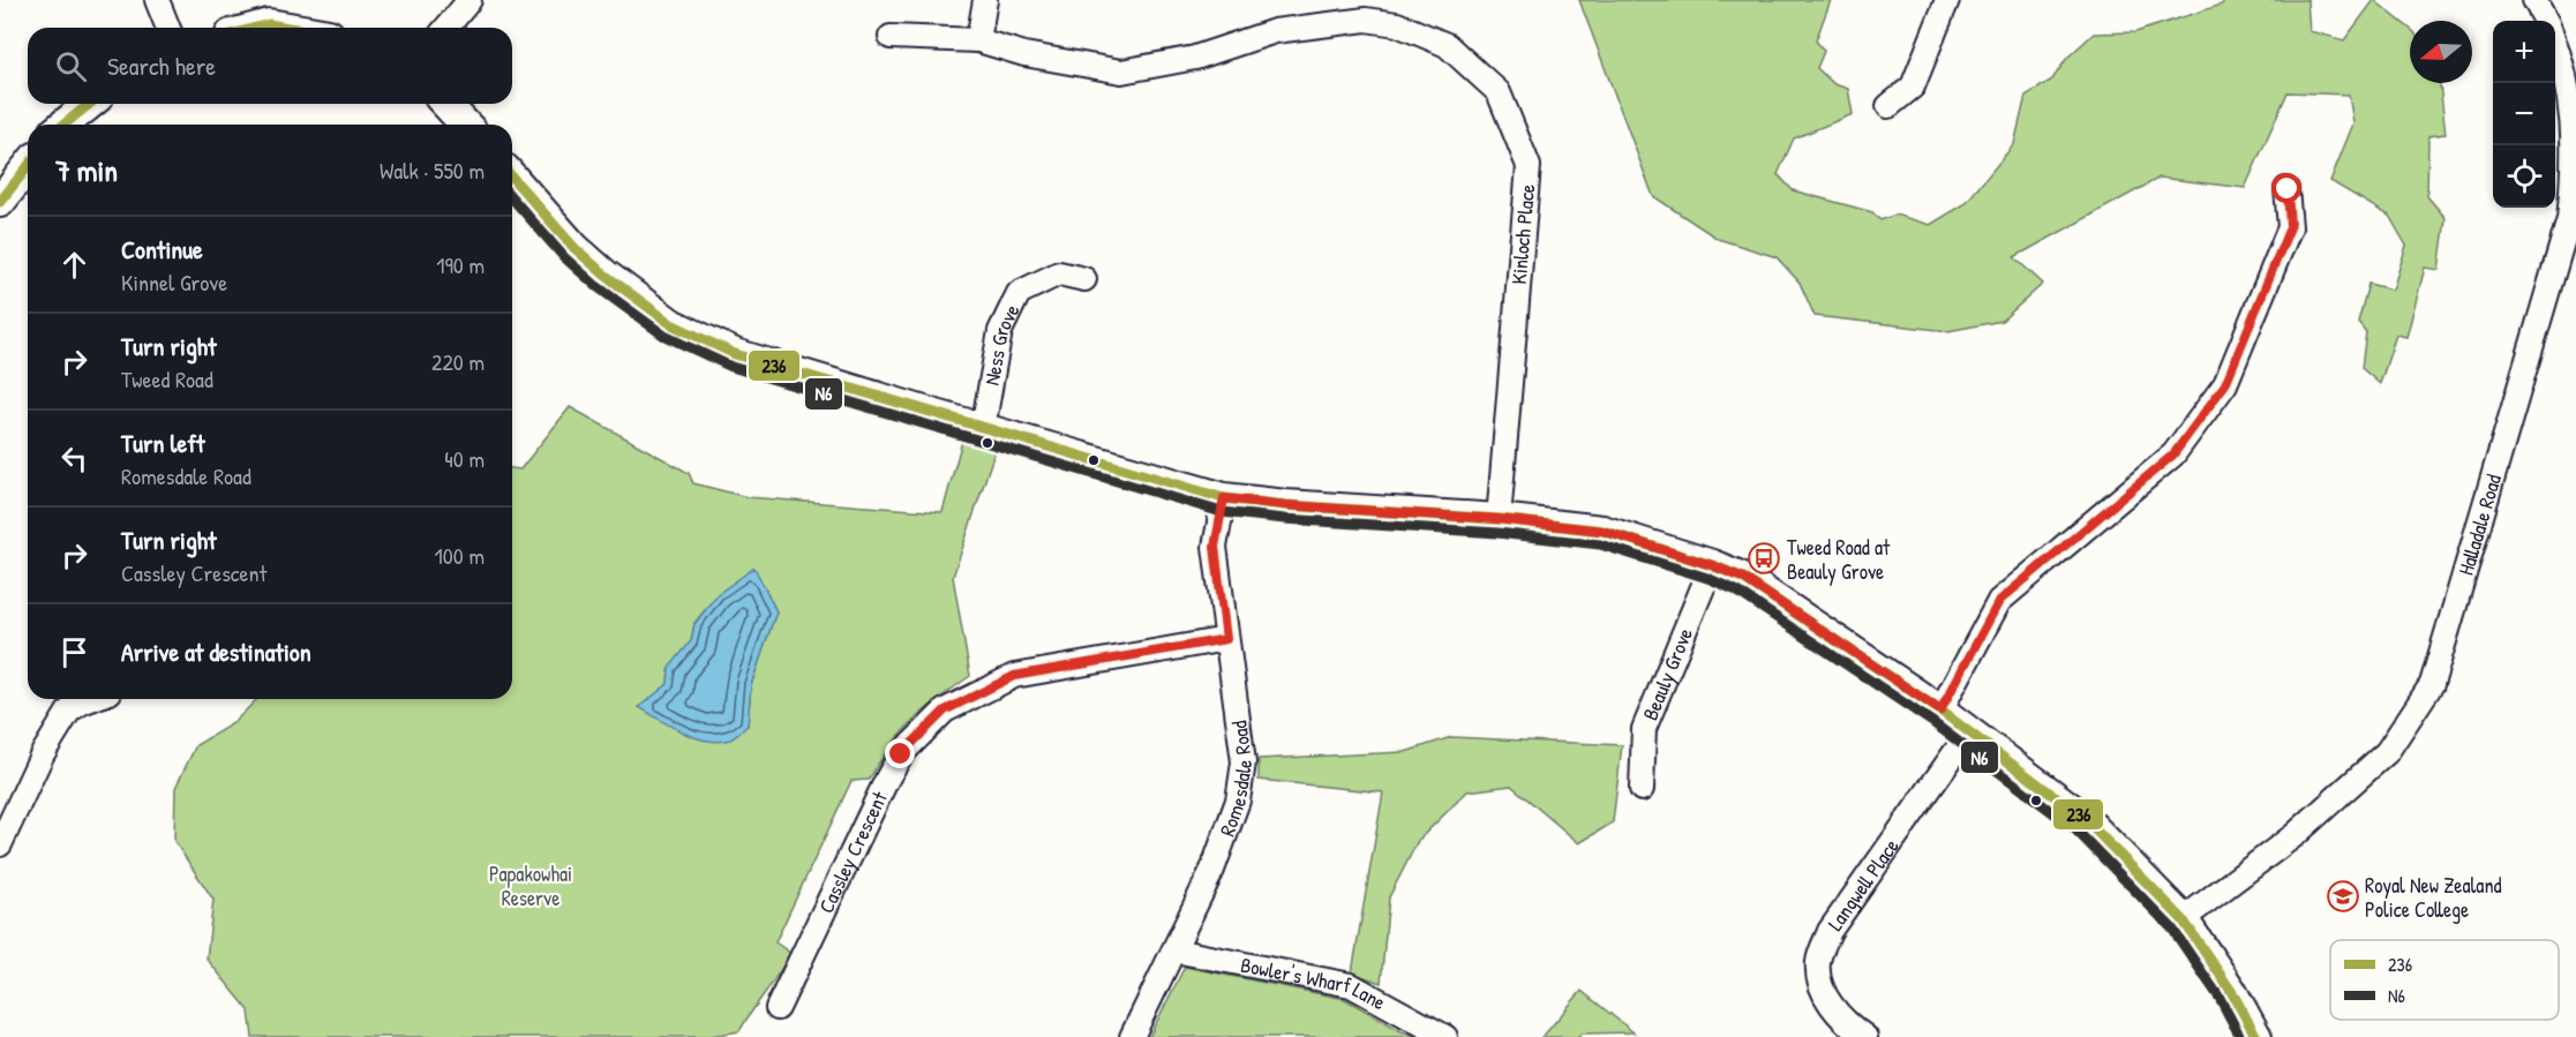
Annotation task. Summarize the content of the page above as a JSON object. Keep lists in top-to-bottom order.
{
  "streets": {
    "street": [
      "Kinloch Place",
      "Ness Grove",
      "Halladale Road",
      "Beauly Grove",
      "Romesdale Road",
      "Cassley Crescent",
      "Langwell Place",
      "Bowler's Wharf Lane"
    ]
  },
  "crossings": [
    ["Romesdale Road", "Cassley Crescent"],
    ["Romesdale Road", "Bowler's Wharf Lane"]
  ],
  "parks": ["Papakowhai Reserve"],
  "places": {
    "bus stop": ["Tweed Road at Beauly Grove"],
    "school or university": ["Royal New Zealand Police College"]
  },
  "lines": ["transit line 236", "transit line N6"],
  "legend": ["236", "N6"],
  "north": "left",
  "page": {
    "map_buttons": ["+", "−"],
    "search": "Search here",
    "heading": ["7 min", "Walk · 550 m"],
    "list": [
      ["Continue", "Kinnel Grove", "190 m"],
      ["Turn right", "Tweed Road", "220 m"],
      ["Turn left", "Romesdale Road", "40 m"],
      ["Turn right", "Cassley Crescent", "100 m"],
      "Arrive at destination"
    ]
  }
}
